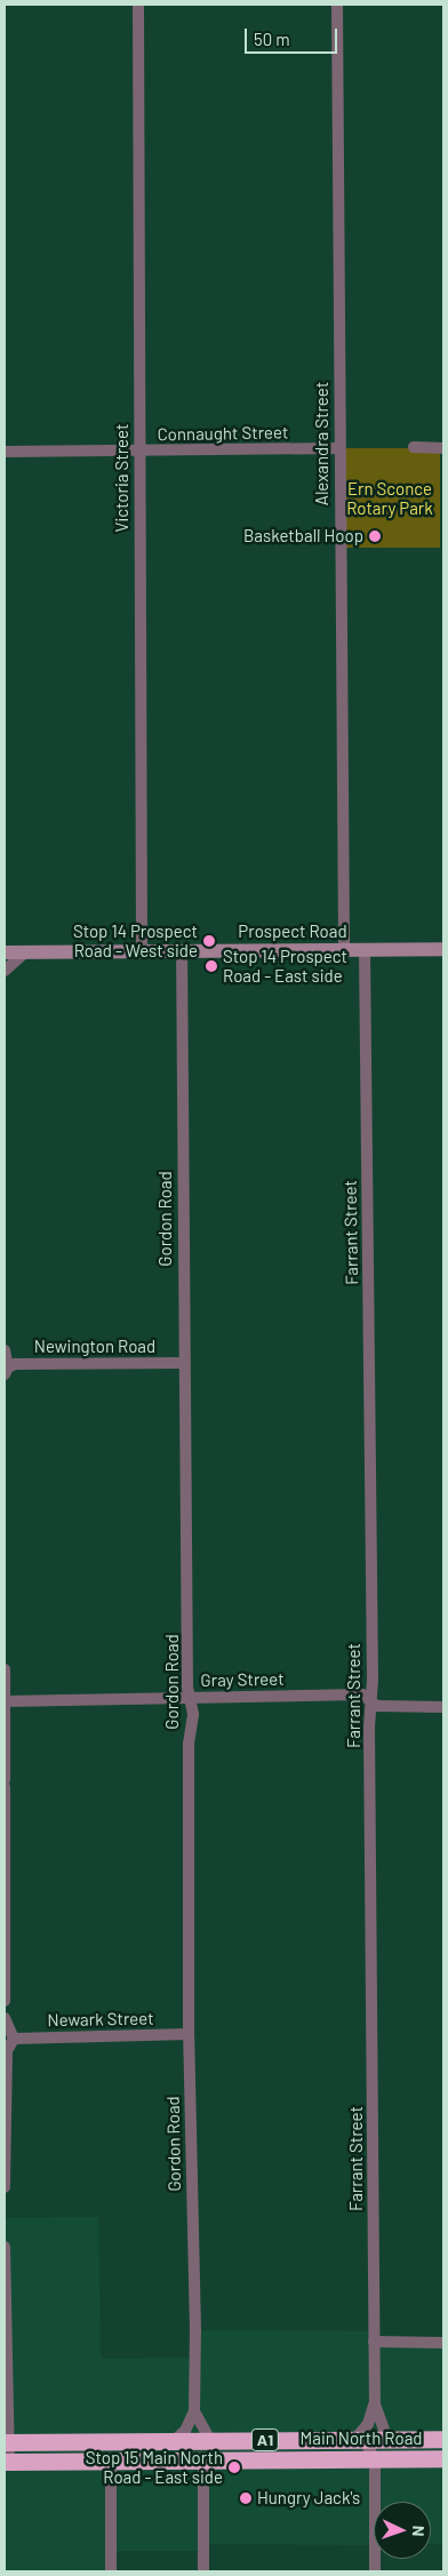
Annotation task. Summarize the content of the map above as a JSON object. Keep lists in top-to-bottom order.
{
  "streets": {
    "highway": ["Main North Road", "A1"],
    "main road": ["Prospect Road"],
    "street": [
      "Connaught Street",
      "Alexandra Street",
      "Victoria Street",
      "Gordon Road",
      "Farrant Street",
      "Newington Road",
      "Gray Street",
      "Newark Street"
    ]
  },
  "crossings": [
    ["Connaught Street", "Alexandra Street"],
    ["Connaught Street", "Victoria Street"],
    ["Alexandra Street", "Prospect Road"],
    ["Victoria Street", "Prospect Road"],
    ["Prospect Road", "Gordon Road"],
    ["Prospect Road", "Farrant Street"],
    ["Gordon Road", "Newington Road"],
    ["Gordon Road", "Gray Street"],
    ["Gordon Road", "Newark Street"],
    ["Gordon Road", "Main North Road"],
    ["Farrant Street", "Gray Street"],
    ["Farrant Street", "Main North Road"]
  ],
  "parks": ["Ern Sconce Rotary Park"],
  "places": [
    "Basketball Hoop",
    "Stop 14 Prospect Road - West side",
    "Stop 14 Prospect Road - East side",
    "Stop 15 Main North Road - East side",
    "Hungry Jack's"
  ],
  "scale_bar": "50 m",
  "north": "right"
}
